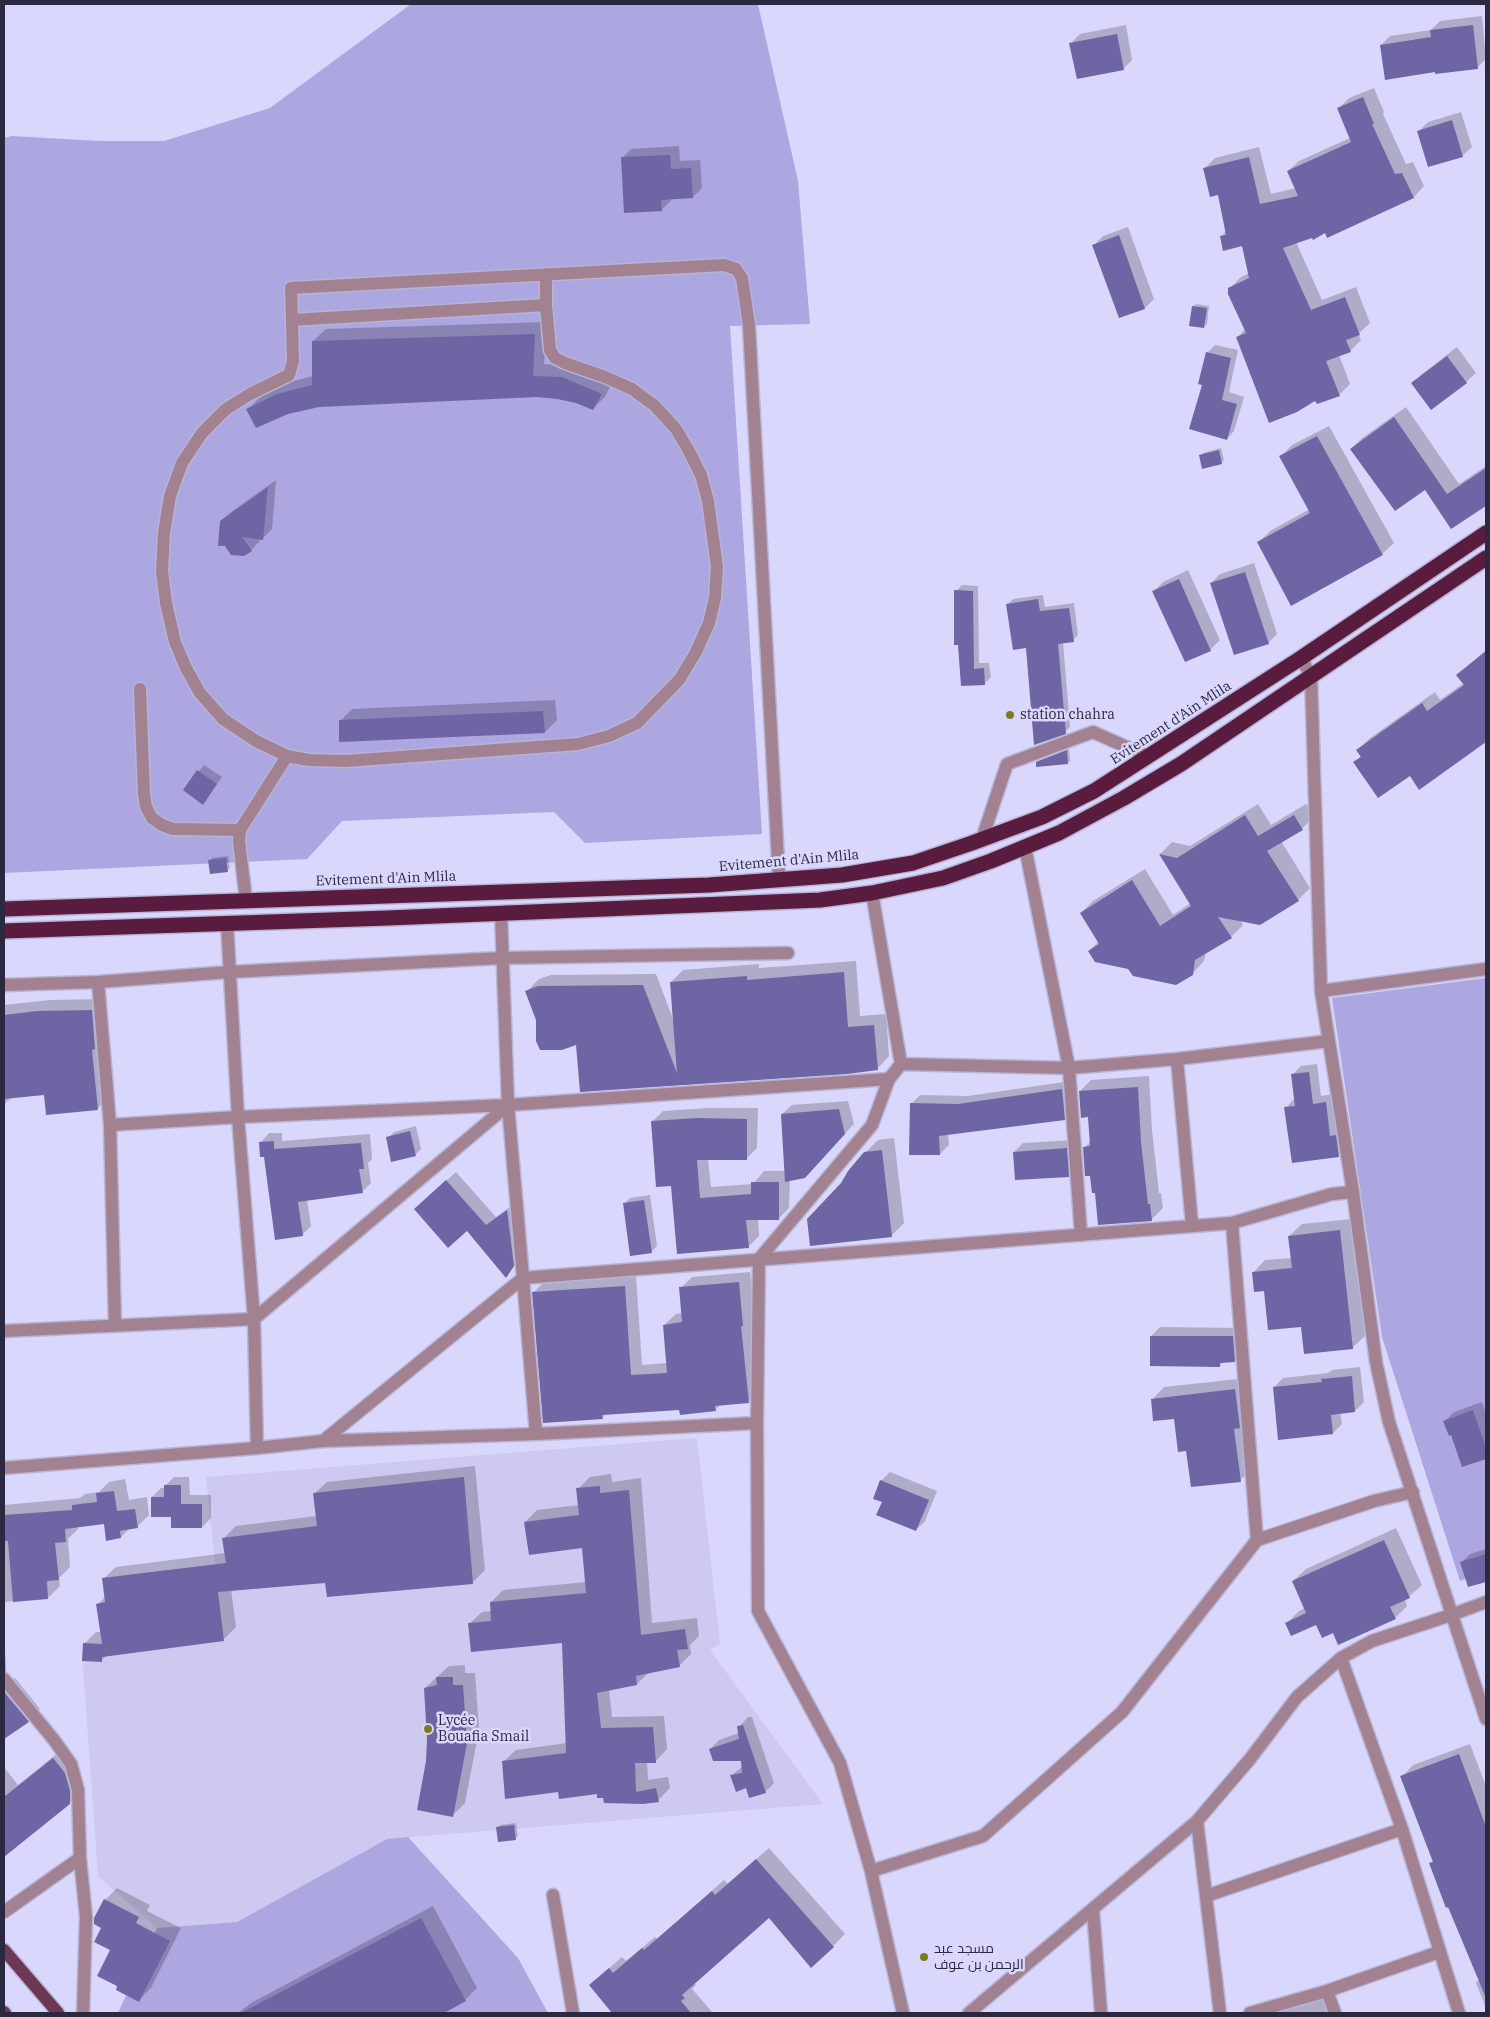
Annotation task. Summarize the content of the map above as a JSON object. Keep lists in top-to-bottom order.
{
  "streets": {
    "highway": ["Evitement d'Ain Mlila"]
  },
  "places": ["station chahra", "Lycée Bouafia Smail", "مسجد عبد الرحمن بن عوف"]
}
